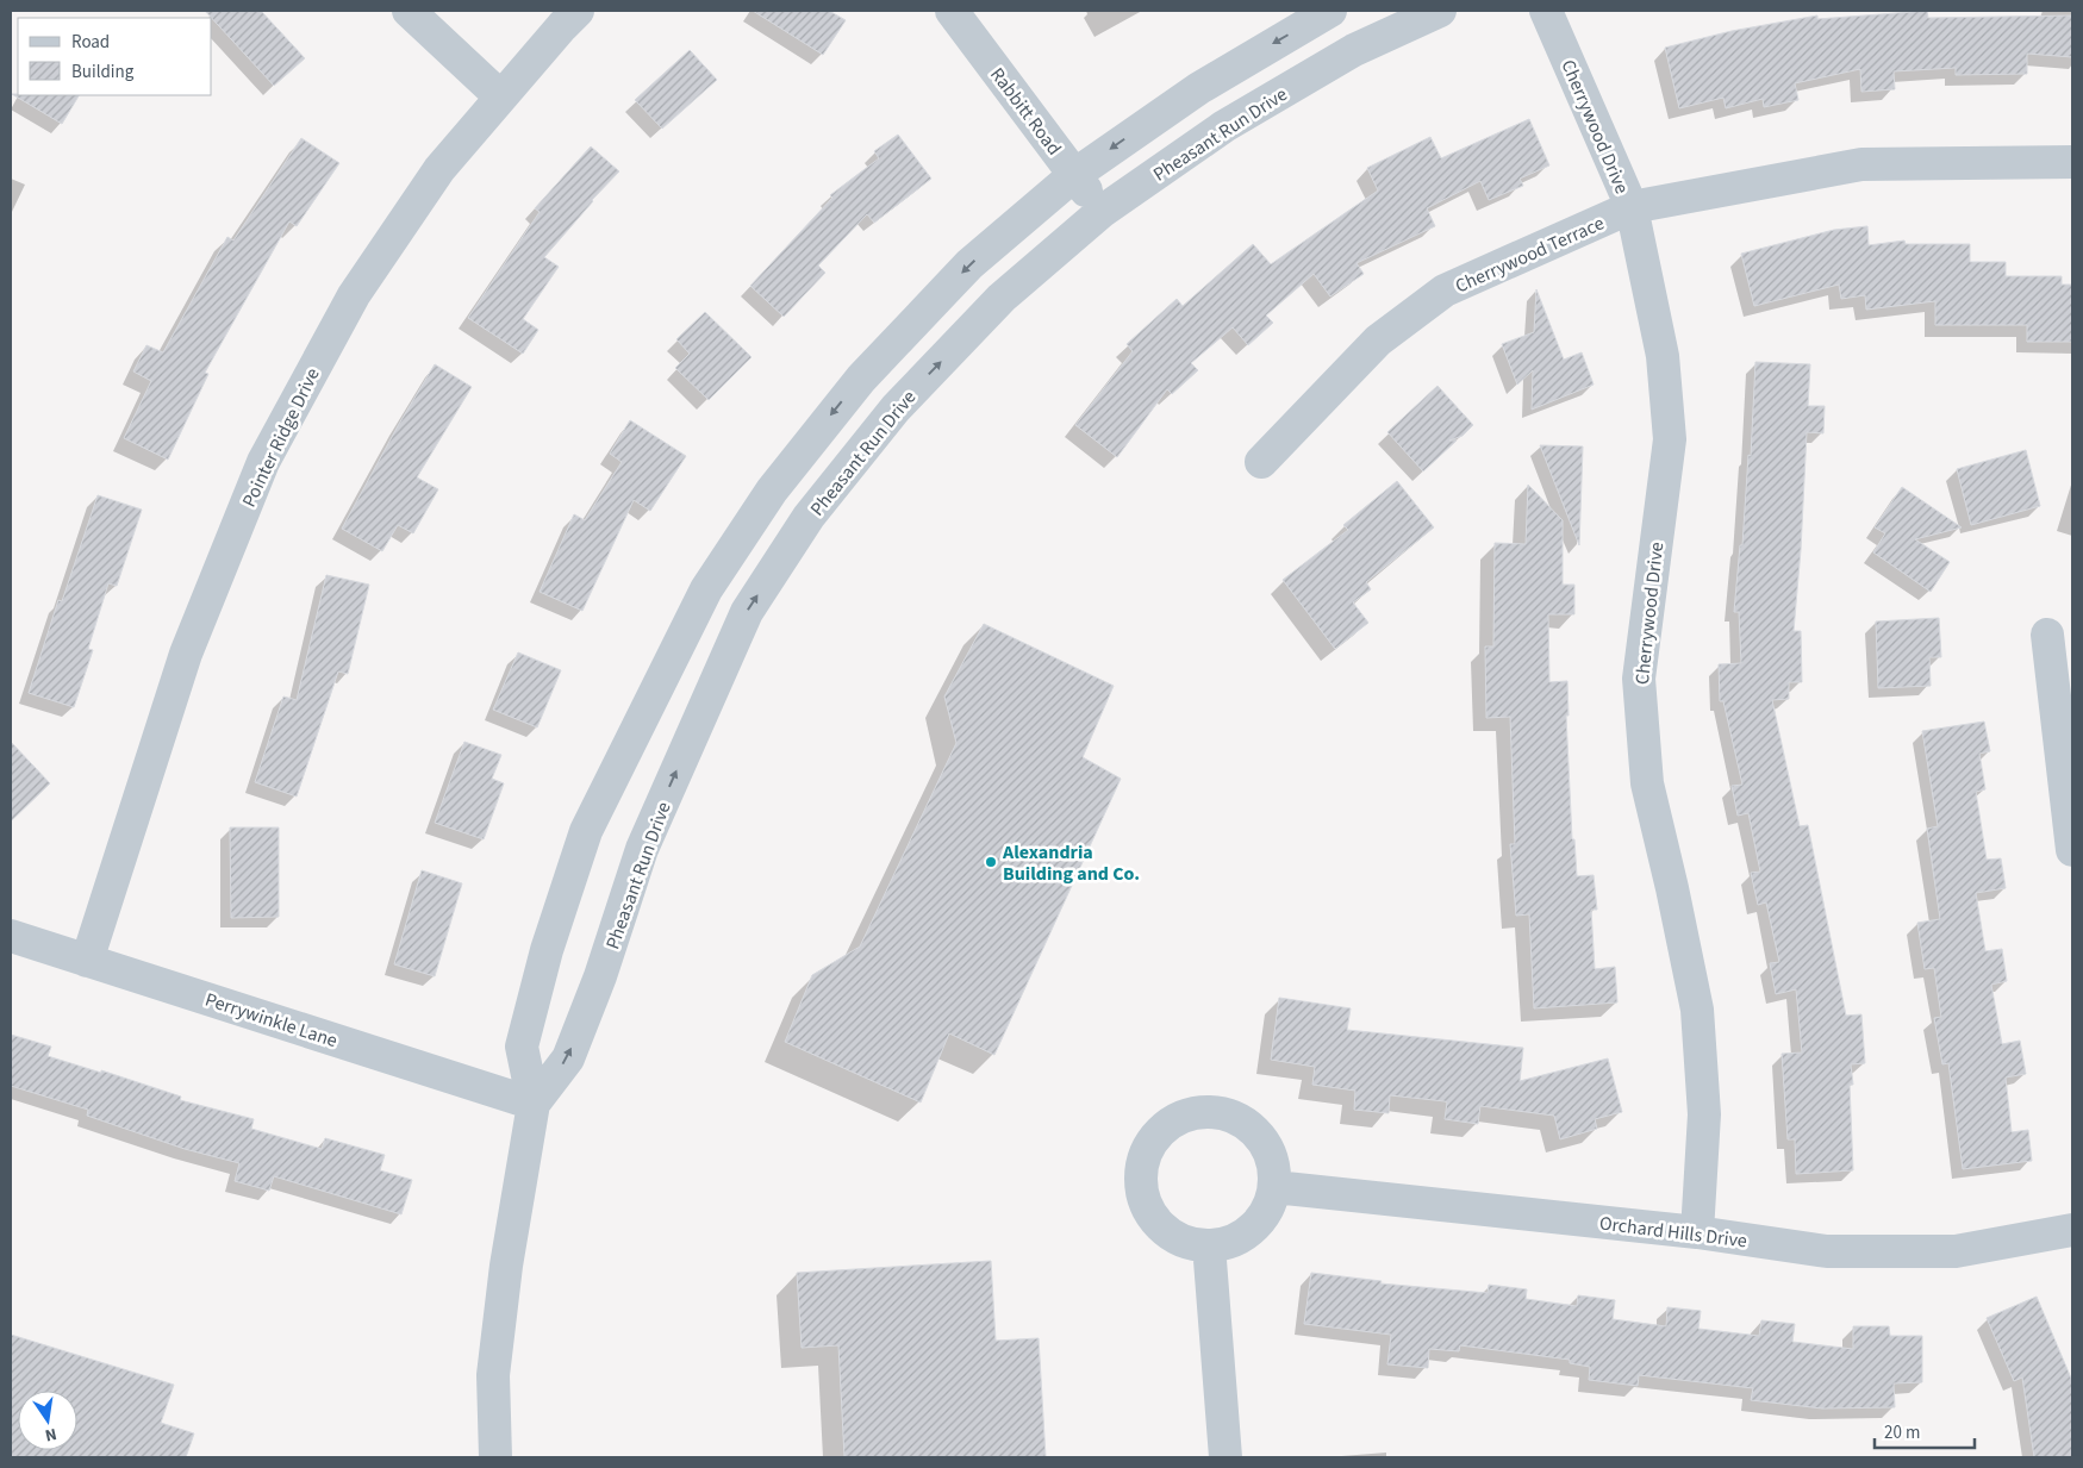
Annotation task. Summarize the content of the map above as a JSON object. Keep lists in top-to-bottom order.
{
  "streets": {
    "street": [
      "Rabbitt Road",
      "Cherrywood Drive",
      "Pheasant Run Drive",
      "Cherrywood Terrace",
      "Pointer Ridge Drive",
      "Perrywinkle Lane",
      "Orchard Hills Drive"
    ]
  },
  "crossings": [
    ["Rabbitt Road", "Pheasant Run Drive"],
    ["Cherrywood Drive", "Cherrywood Terrace"],
    ["Cherrywood Drive", "Orchard Hills Drive"],
    ["Pheasant Run Drive", "Perrywinkle Lane"],
    ["Pointer Ridge Drive", "Perrywinkle Lane"]
  ],
  "places": ["Alexandria Building and Co."],
  "legend": ["Road", "Building"],
  "scale_bar": "20 m",
  "north": "bottom"
}
